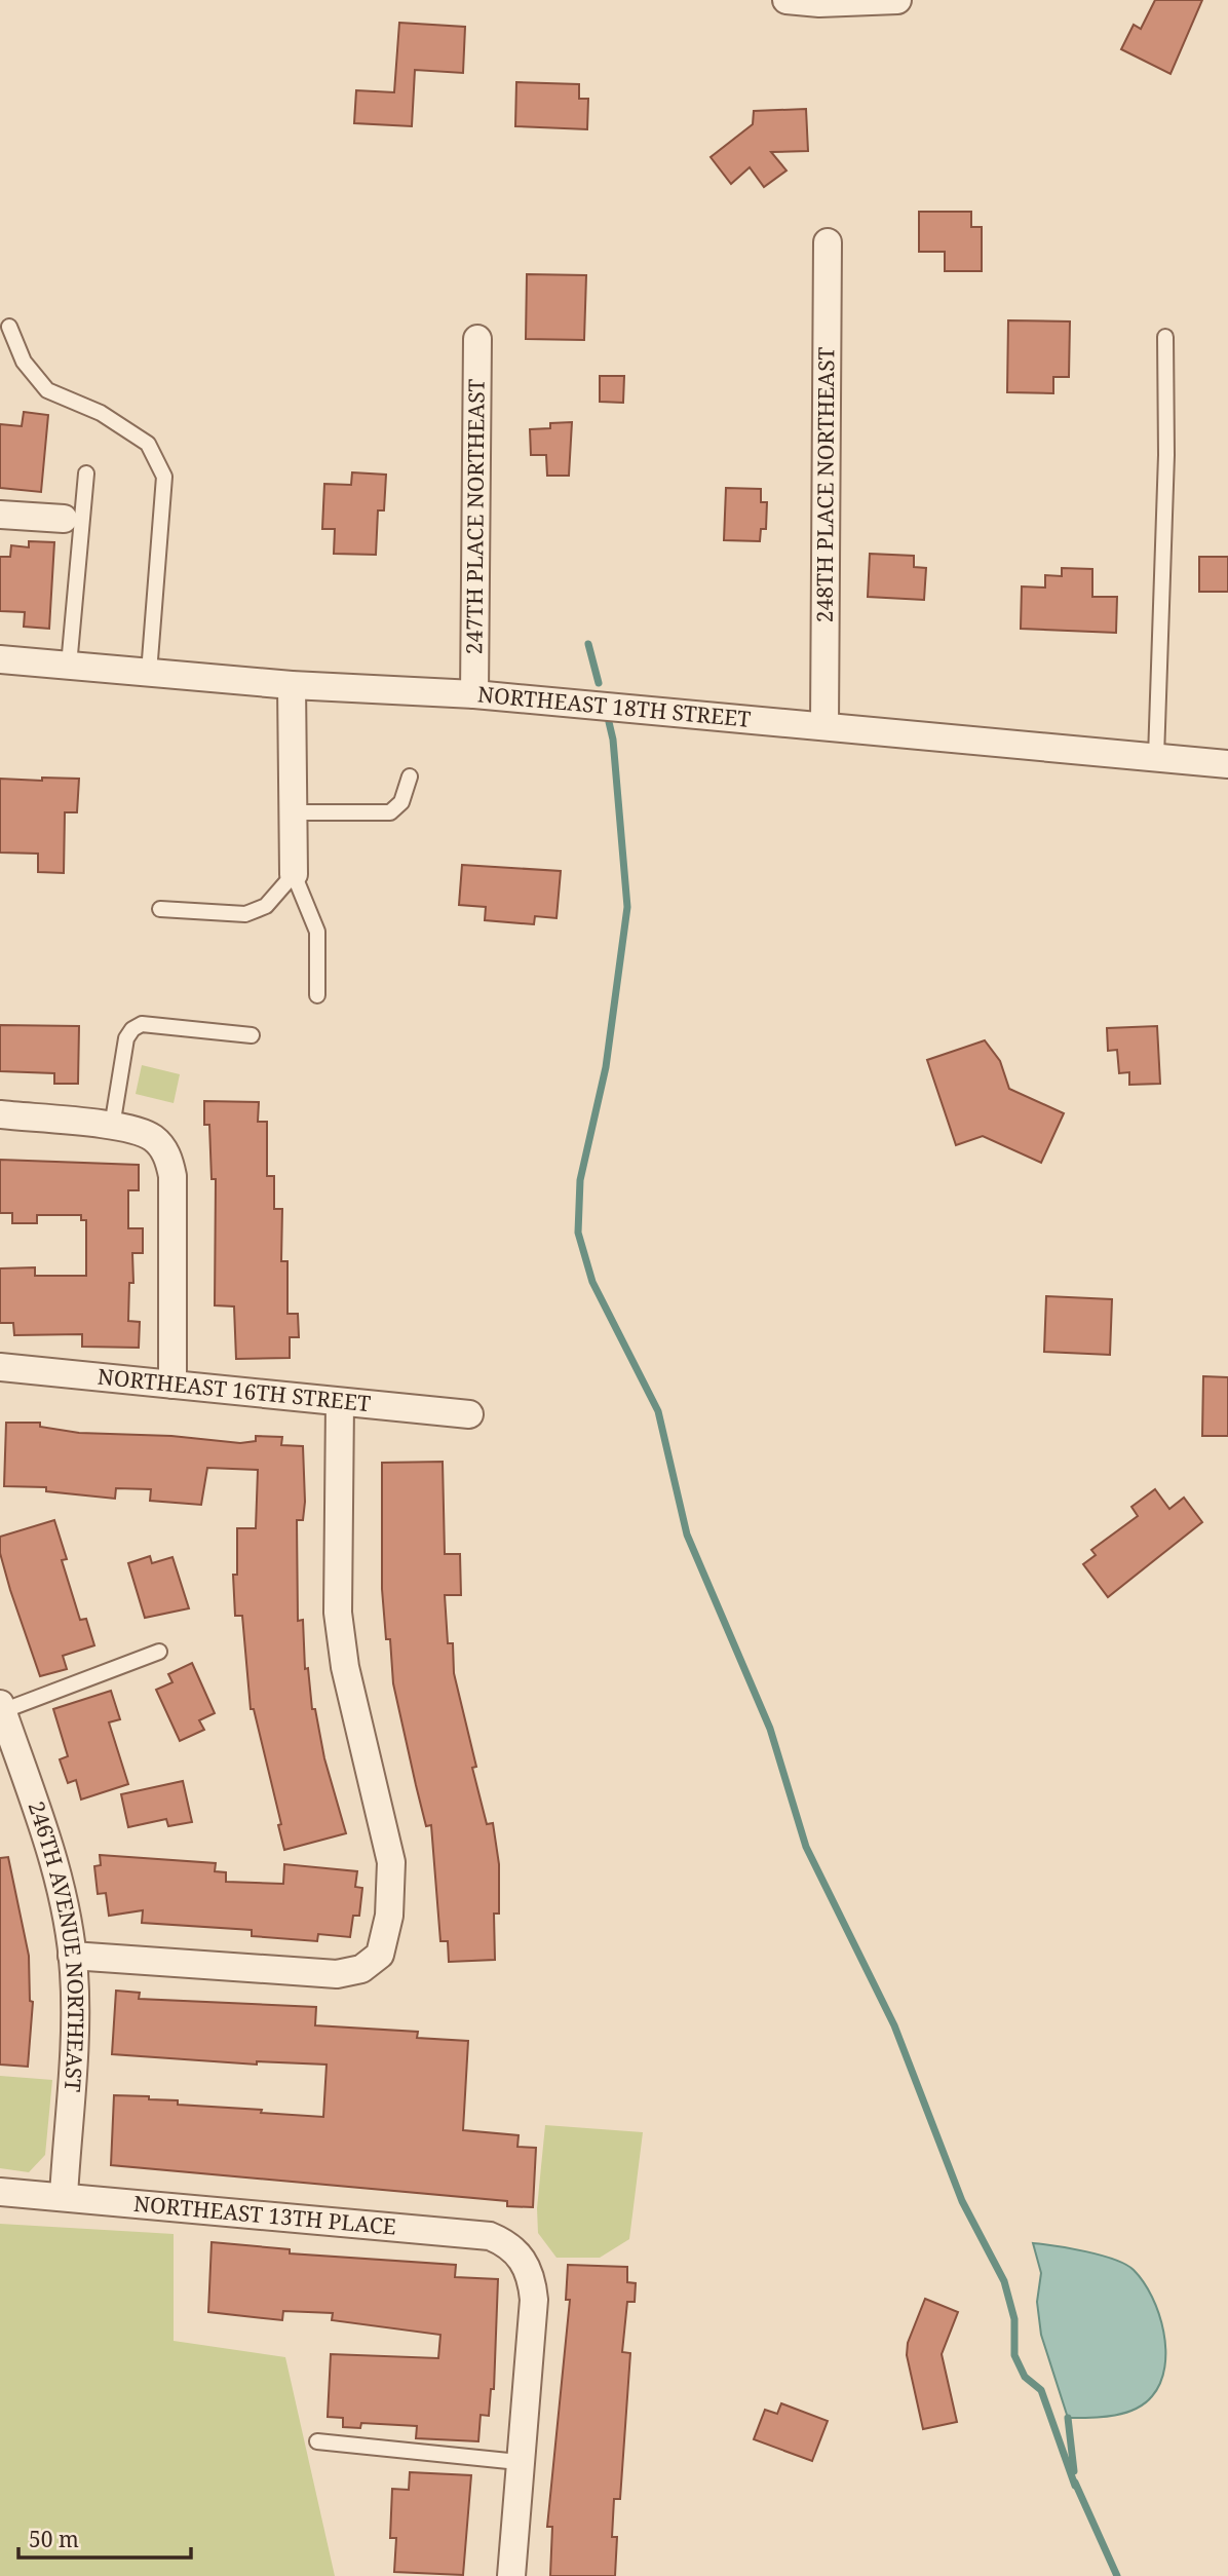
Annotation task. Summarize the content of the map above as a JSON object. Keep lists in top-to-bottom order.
{
  "streets": {
    "street": [
      "248TH PLACE NORTHEAST",
      "247TH PLACE NORTHEAST",
      "NORTHEAST 18TH STREET",
      "NORTHEAST 16TH STREET",
      "246TH AVENUE NORTHEAST",
      "NORTHEAST 13TH PLACE"
    ]
  },
  "crossings": [
    ["248TH PLACE NORTHEAST", "NORTHEAST 18TH STREET"],
    ["247TH PLACE NORTHEAST", "NORTHEAST 18TH STREET"],
    ["246TH AVENUE NORTHEAST", "NORTHEAST 13TH PLACE"]
  ],
  "scale_bar": "50 m"
}
